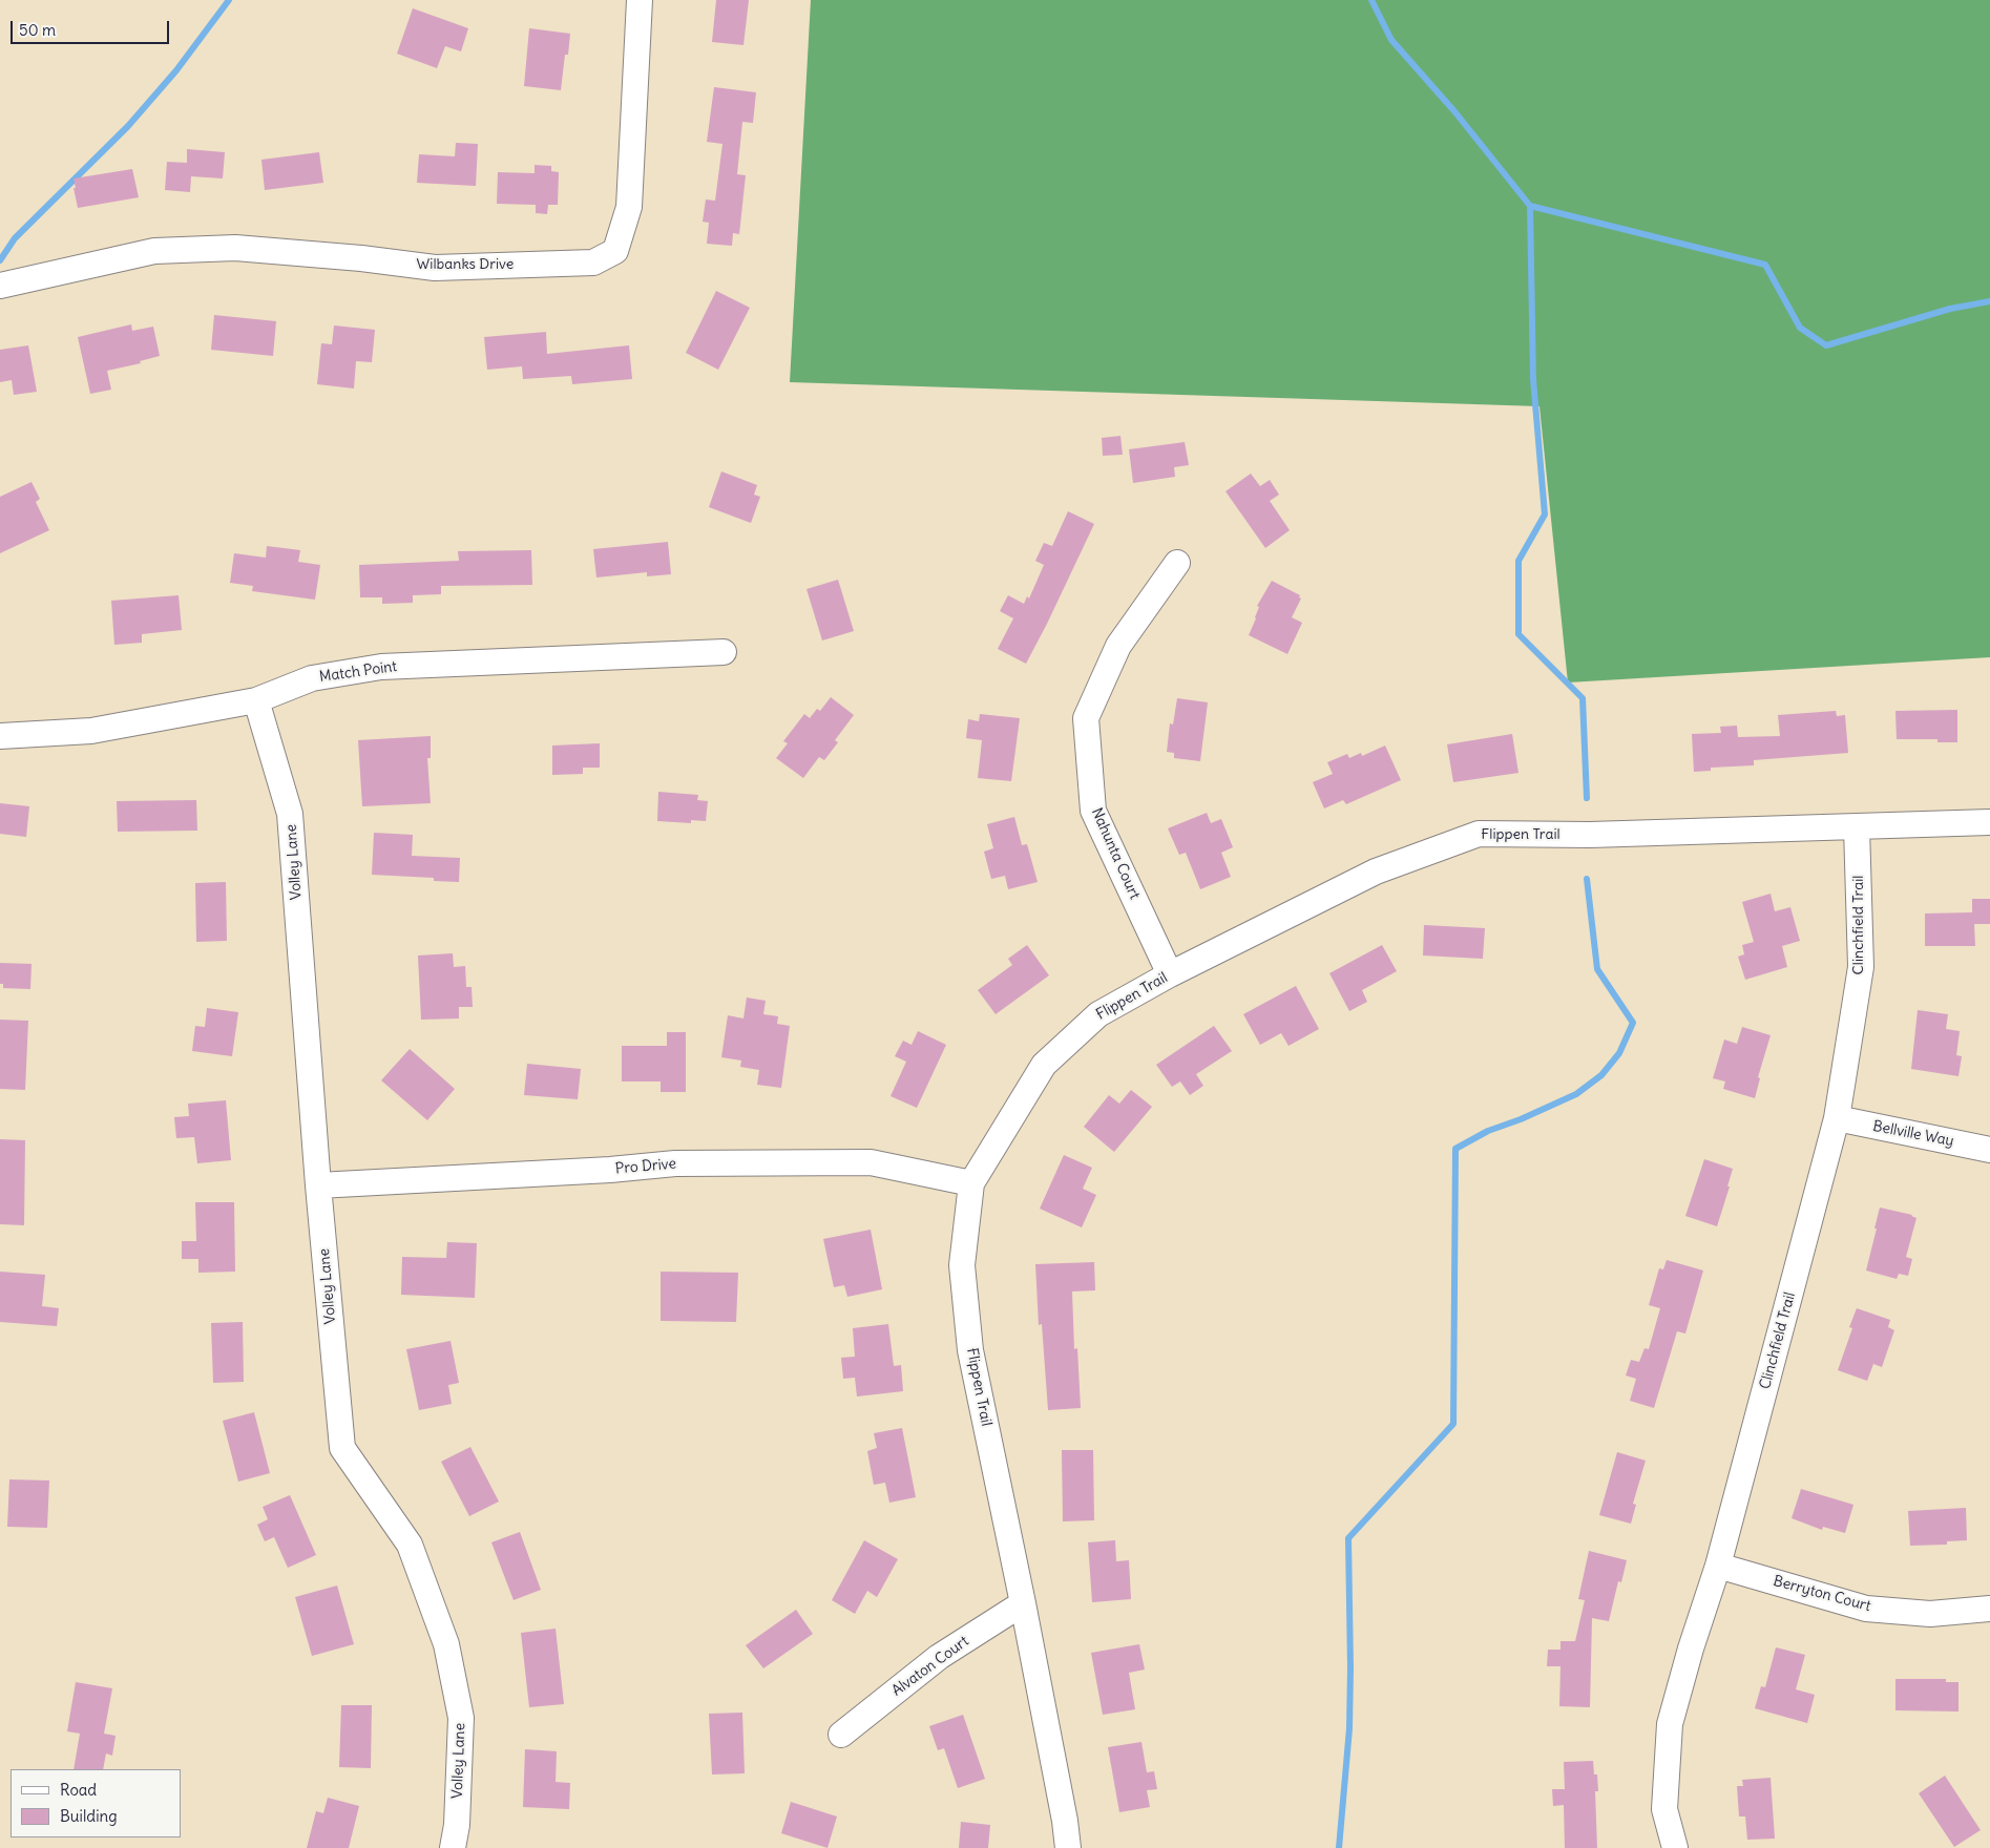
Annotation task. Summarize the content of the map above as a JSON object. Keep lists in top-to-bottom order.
{
  "streets": {
    "street": [
      "Wilbanks Drive",
      "Match Point",
      "Flippen Trail",
      "Nahunta Court",
      "Volley Lane",
      "Clinchfield Trail",
      "Bellville Way",
      "Pro Drive",
      "Berryton Court",
      "Alvaton Court"
    ]
  },
  "crossings": [
    ["Match Point", "Volley Lane"],
    ["Flippen Trail", "Nahunta Court"],
    ["Flippen Trail", "Clinchfield Trail"],
    ["Flippen Trail", "Pro Drive"],
    ["Flippen Trail", "Alvaton Court"],
    ["Volley Lane", "Pro Drive"],
    ["Clinchfield Trail", "Bellville Way"],
    ["Clinchfield Trail", "Berryton Court"]
  ],
  "legend": ["Road", "Building"],
  "scale_bar": "50 m"
}
